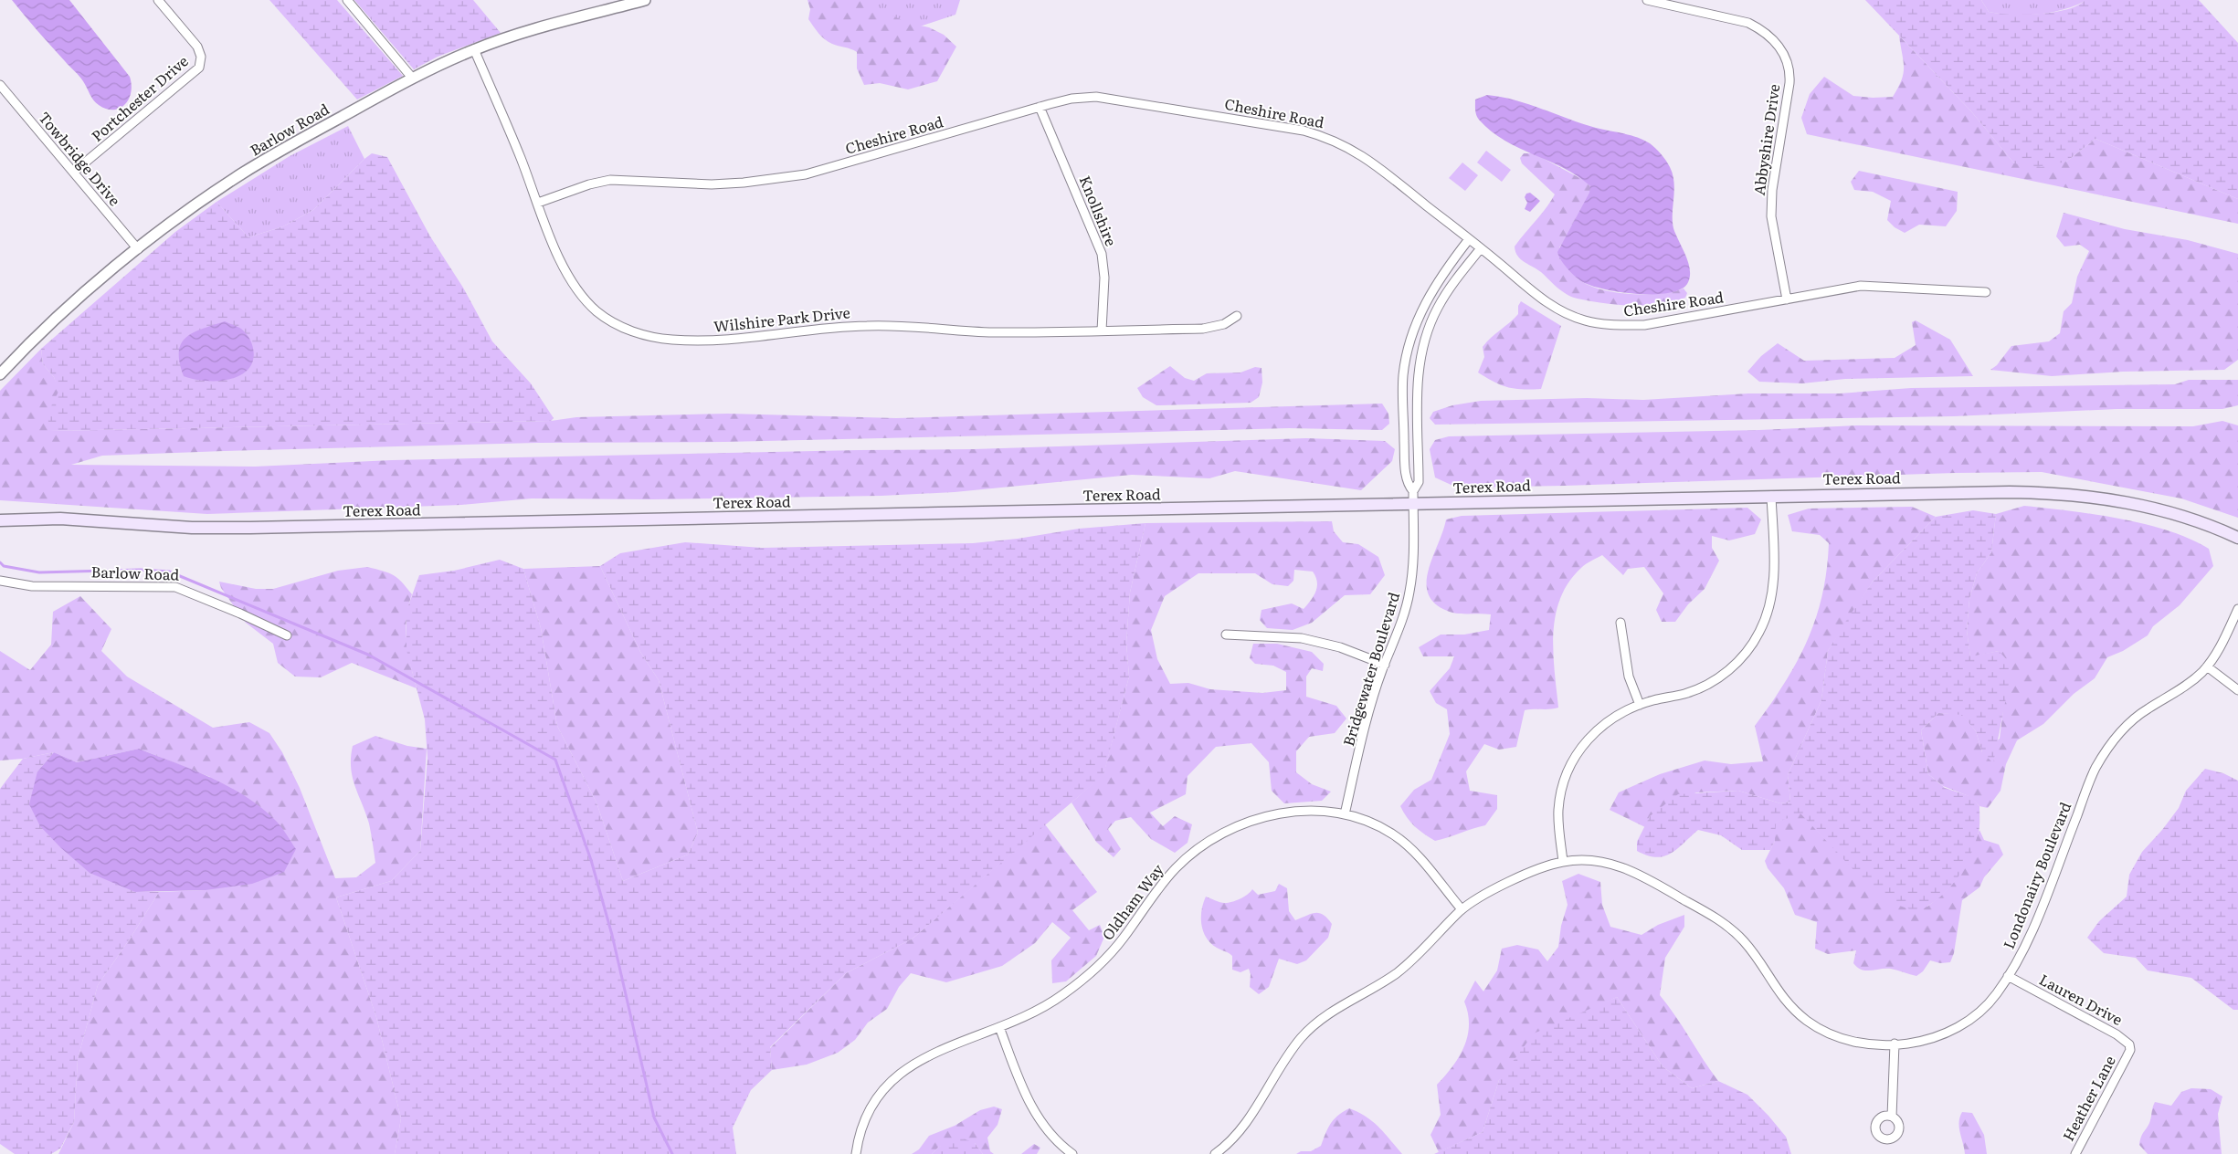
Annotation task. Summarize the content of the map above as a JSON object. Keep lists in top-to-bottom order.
{
  "streets": {
    "main road": ["Terex Road"],
    "street": [
      "Portchester Drive",
      "Cheshire Road",
      "Barlow Road",
      "Abbyshire Drive",
      "Towbridge Drive",
      "Knollshire",
      "Wilshire Park Drive",
      "Bridgewater Boulevard",
      "Londonairy Boulevard",
      "Oldham Way",
      "Lauren Drive",
      "Heather Lane"
    ]
  },
  "crossings": [
    ["Portchester Drive", "Towbridge Drive"],
    ["Cheshire Road", "Abbyshire Drive"],
    ["Cheshire Road", "Knollshire"],
    ["Cheshire Road", "Wilshire Park Drive"],
    ["Barlow Road", "Towbridge Drive"],
    ["Barlow Road", "Wilshire Park Drive"],
    ["Knollshire", "Wilshire Park Drive"],
    ["Terex Road", "Bridgewater Boulevard"],
    ["Bridgewater Boulevard", "Oldham Way"],
    ["Londonairy Boulevard", "Oldham Way"],
    ["Londonairy Boulevard", "Lauren Drive"],
    ["Lauren Drive", "Heather Lane"]
  ]
}
